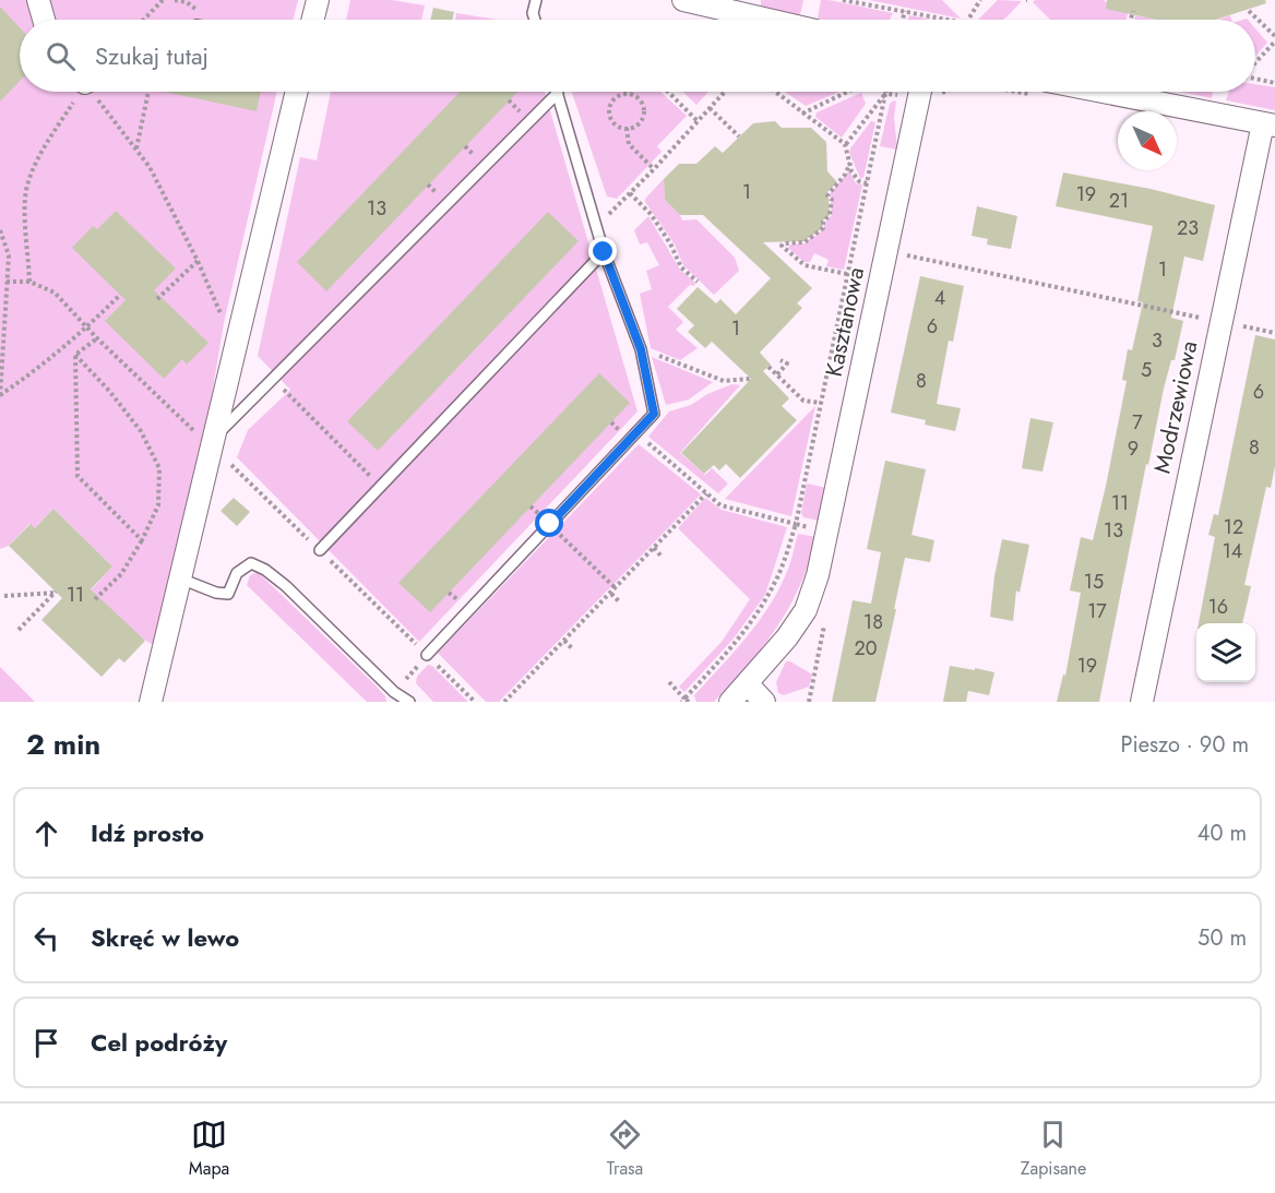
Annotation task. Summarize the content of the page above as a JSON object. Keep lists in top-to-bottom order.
{
  "streets": {
    "street": ["Kasztanowa", "Modrzewiowa"]
  },
  "house_numbers": [
    "1",
    "19",
    "21",
    "13",
    "23",
    "1",
    "4",
    "6",
    "1",
    "3",
    "5",
    "8",
    "6",
    "7",
    "8",
    "9",
    "11",
    "12",
    "13",
    "14",
    "15",
    "11",
    "16",
    "17",
    "18",
    "20",
    "19"
  ],
  "north": "bottom right",
  "page": {
    "search": "Szukaj tutaj",
    "heading": ["2 min", "Pieszo · 90 m"],
    "list": [
      ["Idź prosto", "40 m"],
      ["Skręć w lewo", "50 m"],
      "Cel podróży"
    ],
    "nav": ["Mapa", "Trasa", "Zapisane"]
  }
}
